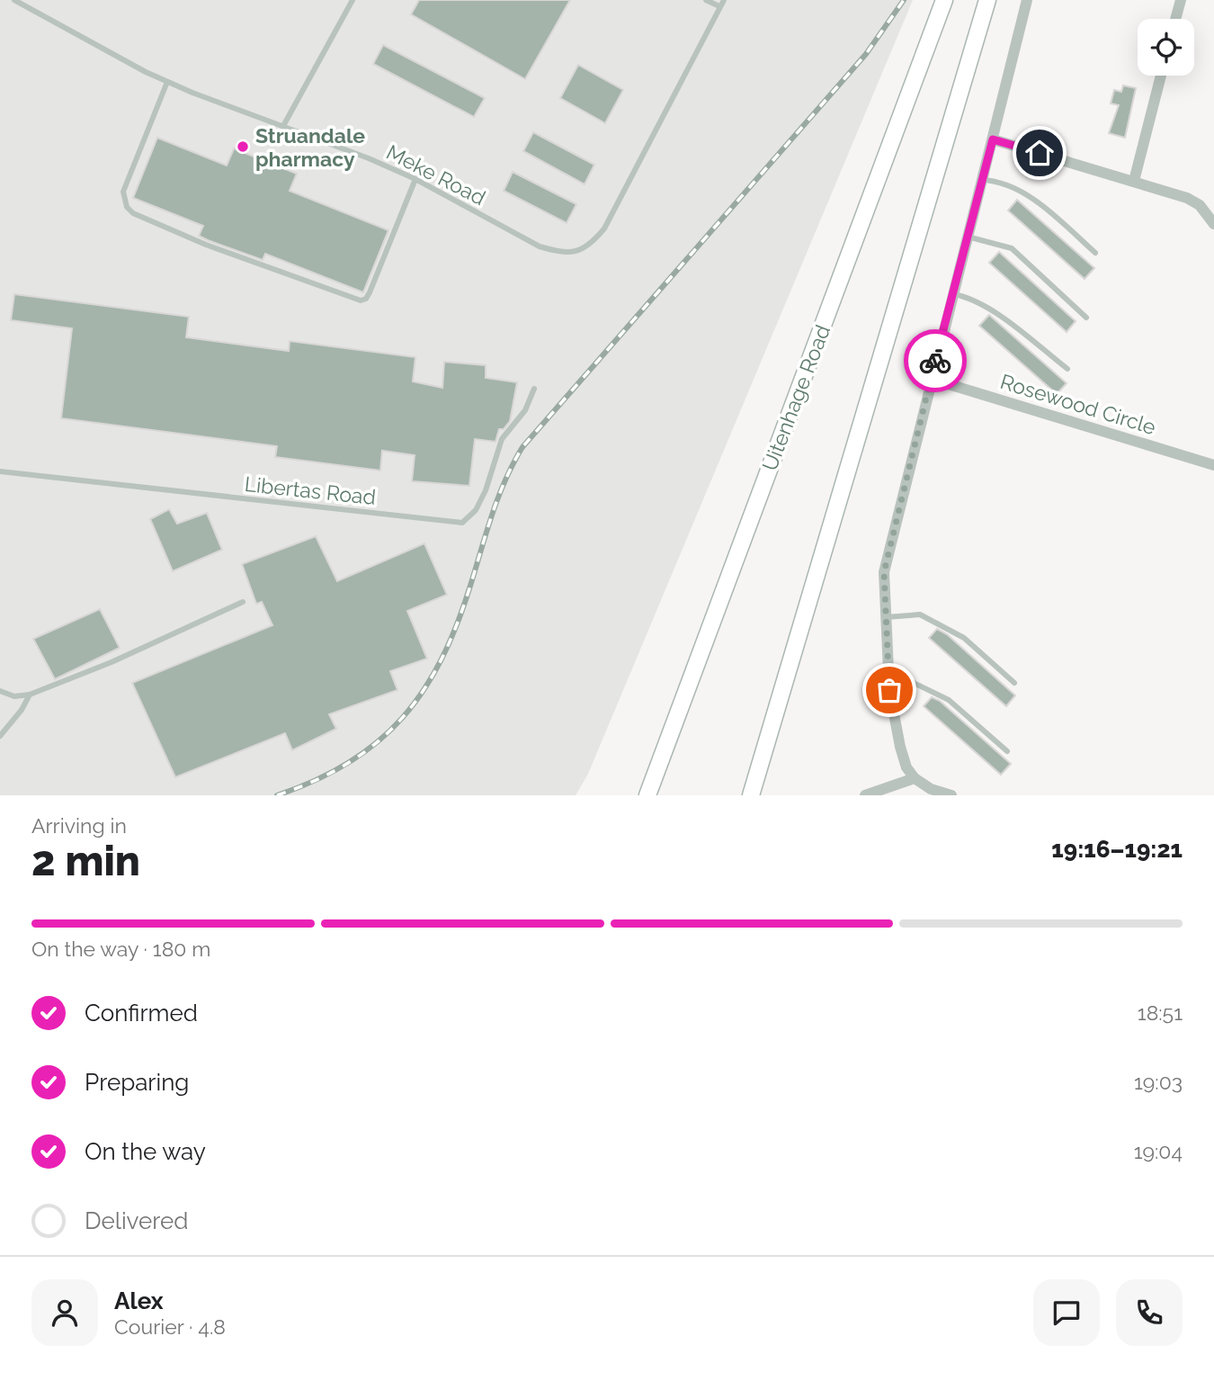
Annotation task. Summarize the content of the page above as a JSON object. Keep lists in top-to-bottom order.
{
  "streets": {
    "main road": ["Uitenhage Road"],
    "street": ["Rosewood Circle"],
    "lane": ["Meke Road", "Libertas Road"]
  },
  "places": ["Struandale pharmacy"],
  "page": {
    "heading": ["2 min", "Arriving in", "19:16–19:21"],
    "panel": ["Alex", "Courier · 4.8"],
    "bar": "On the way · 180 m",
    "list": [
      ["Confirmed", "18:51"],
      ["Preparing", "19:03"],
      ["On the way", "19:04"],
      "Delivered"
    ]
  }
}
